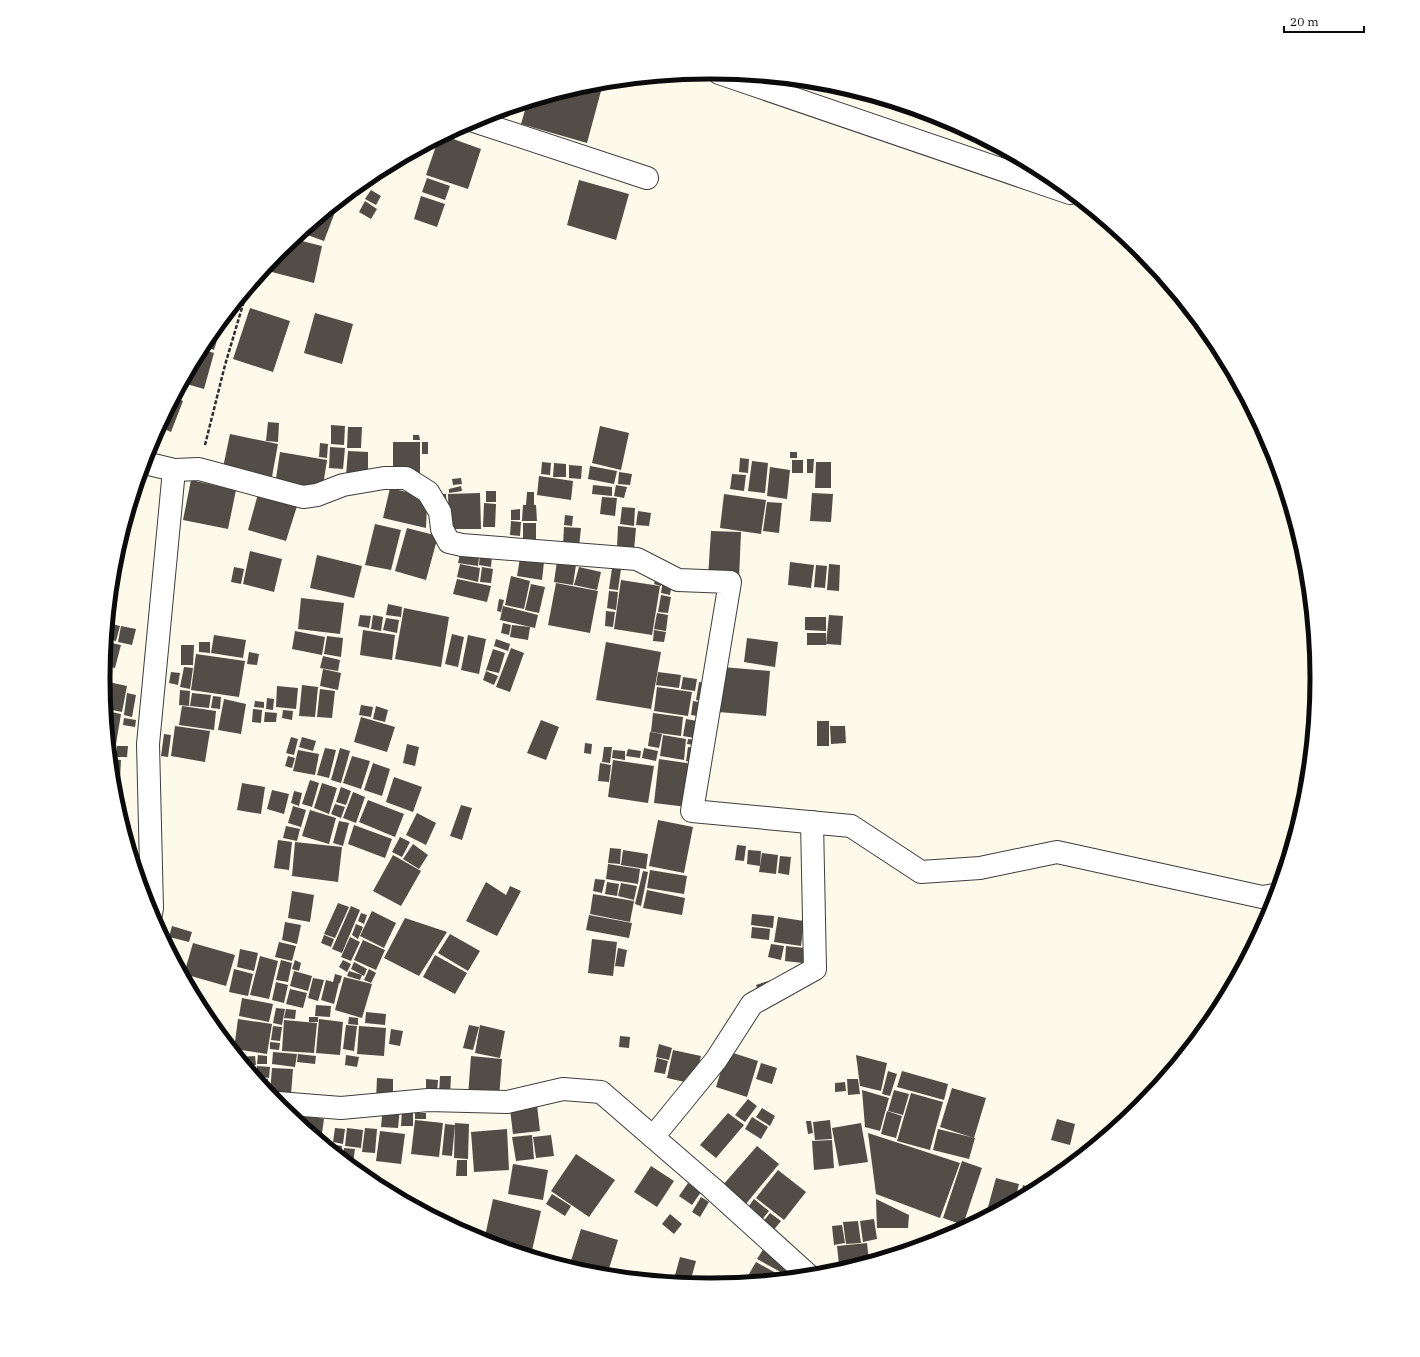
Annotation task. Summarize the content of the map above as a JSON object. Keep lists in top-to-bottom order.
{
  "scale_bar": "20 m"
}
